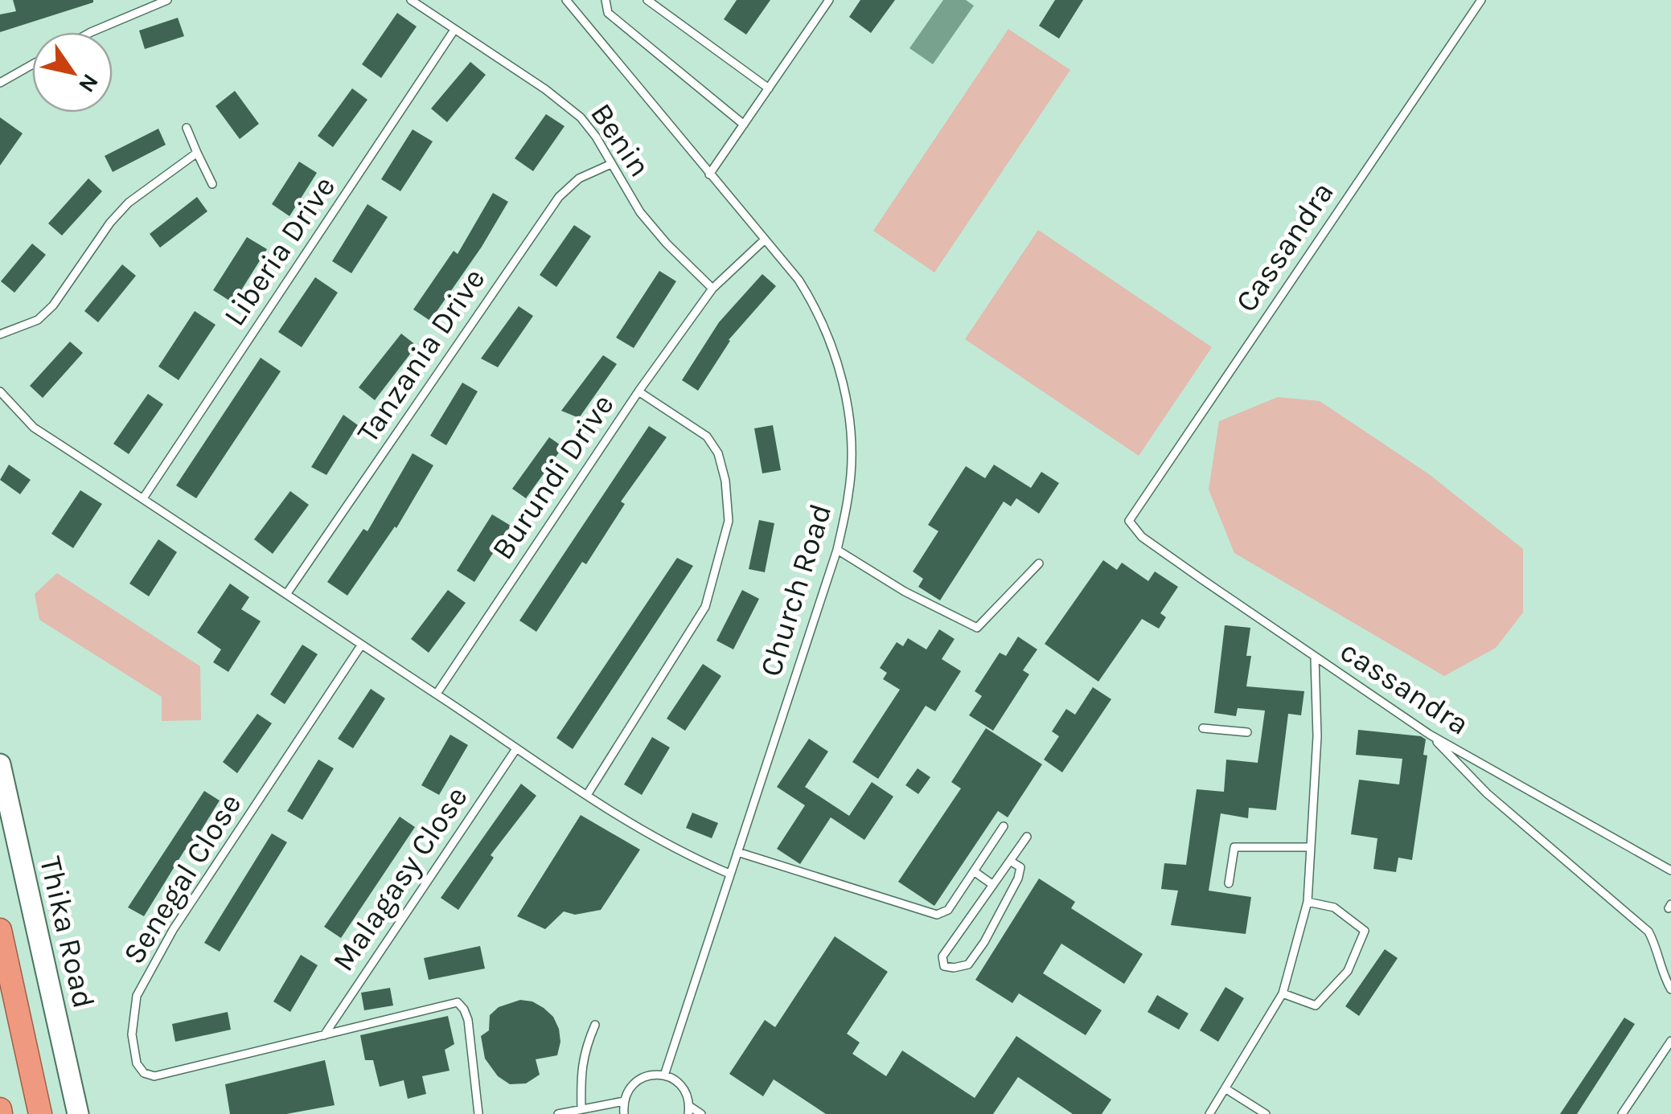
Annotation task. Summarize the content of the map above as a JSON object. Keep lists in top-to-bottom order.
{
  "streets": {
    "main road": ["Thika Road"],
    "lane": [
      "Benin",
      "Cassandra",
      "Liberia Drive",
      "Tanzania Drive",
      "Burundi Drive",
      "Church Road",
      "cassandra",
      "Senegal Close",
      "Malagasy Close"
    ]
  },
  "crossings": [
    ["Benin", "Liberia Drive"],
    ["Benin", "Tanzania Drive"],
    ["Benin", "Burundi Drive"],
    ["Cassandra", "cassandra"],
    ["Senegal Close", "Malagasy Close"]
  ],
  "north": "bottom right"
}
